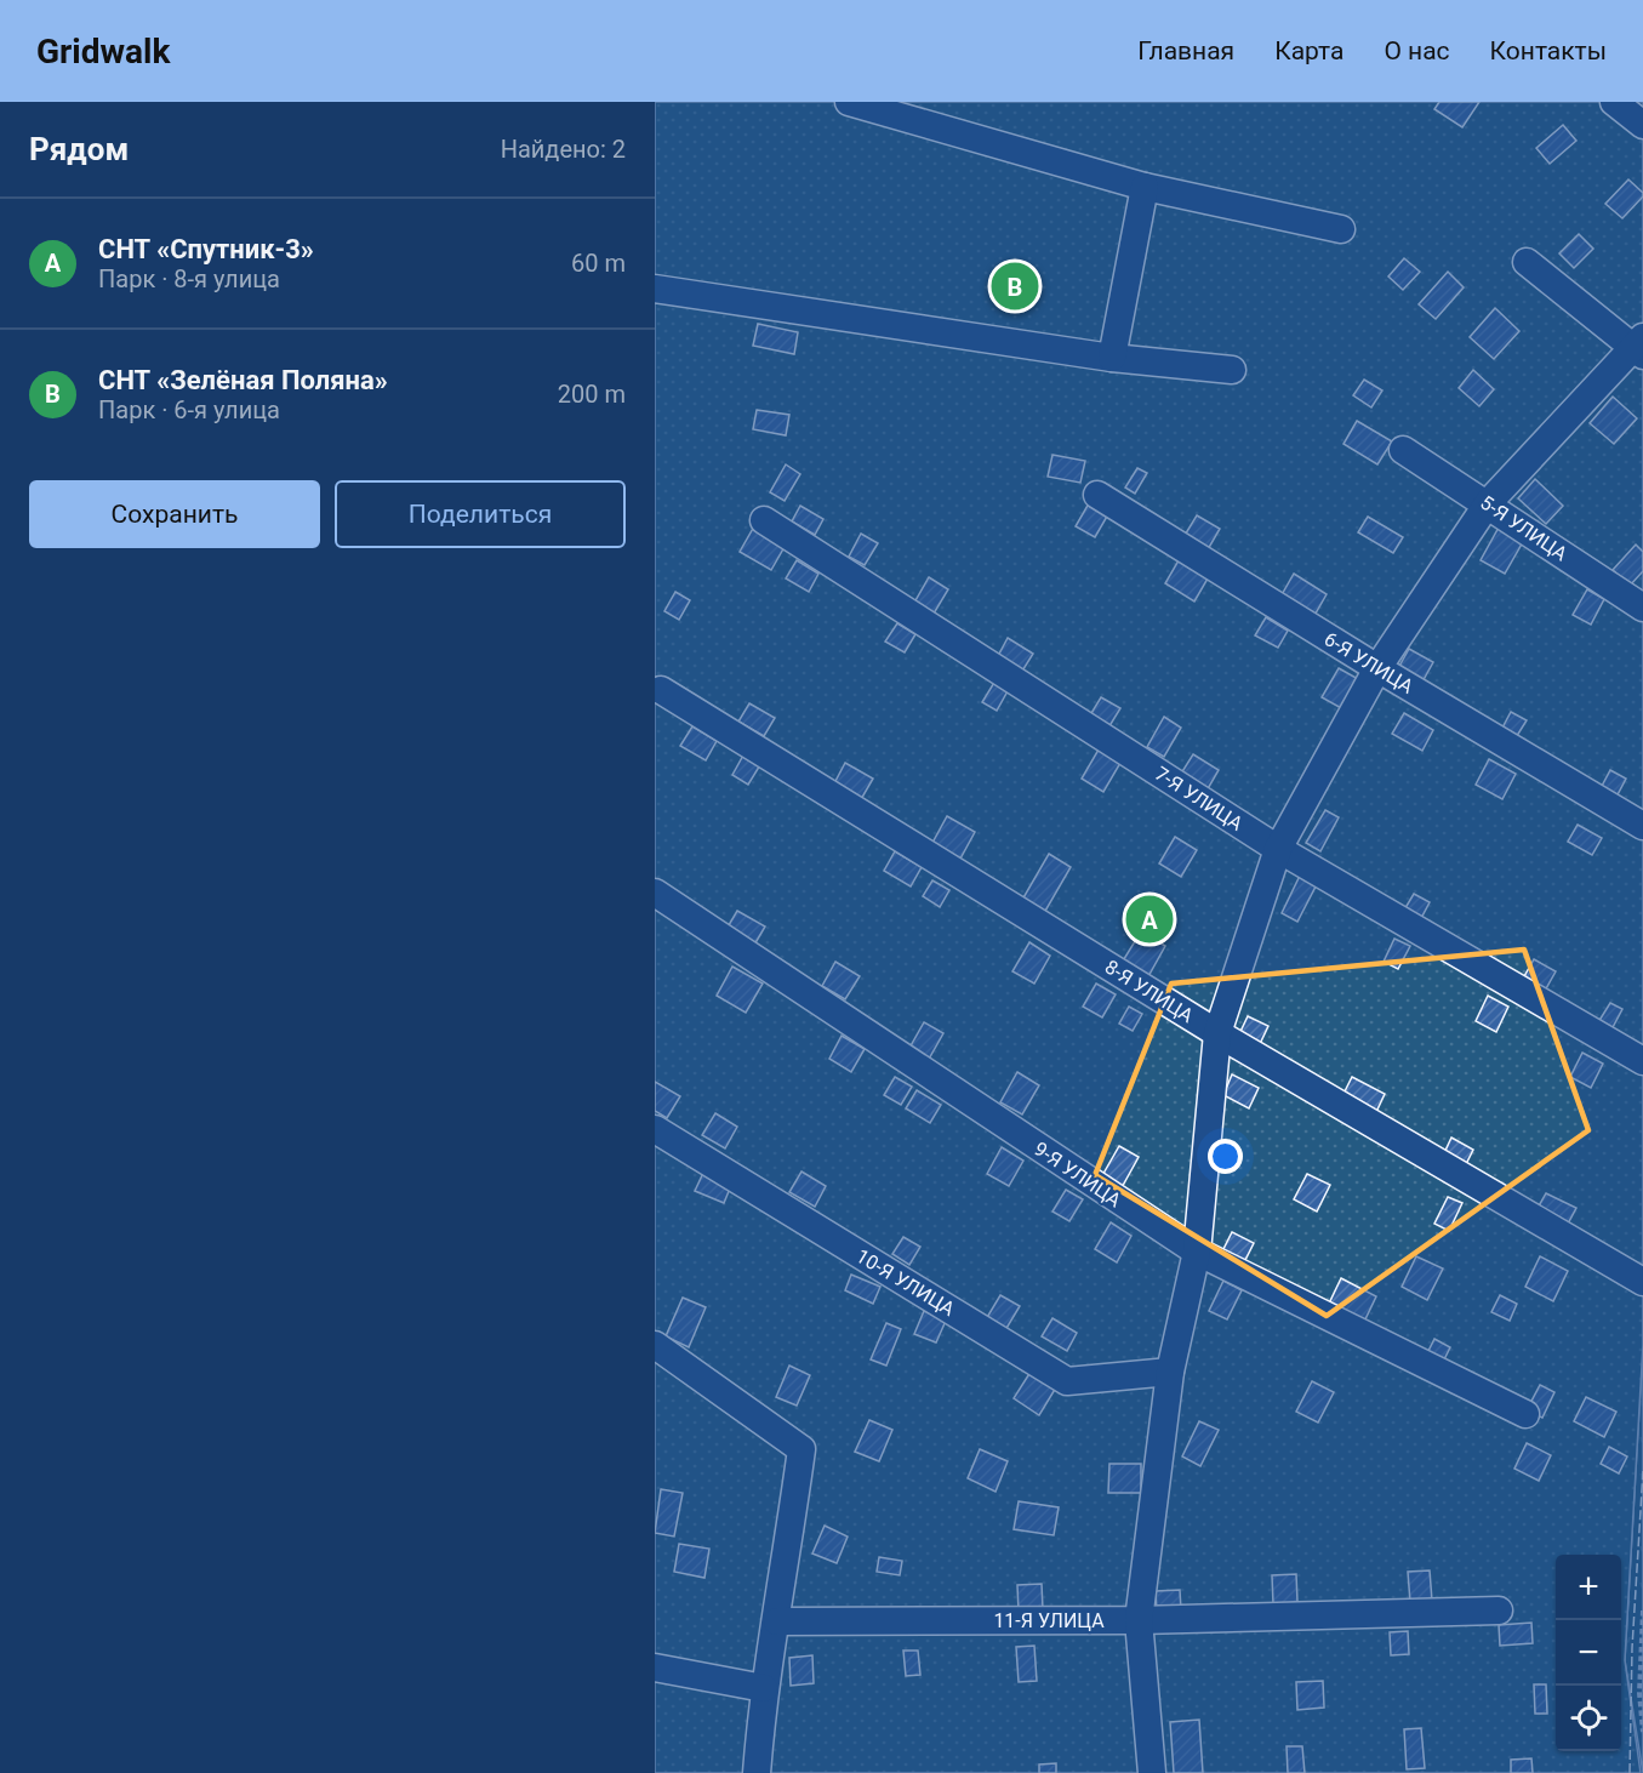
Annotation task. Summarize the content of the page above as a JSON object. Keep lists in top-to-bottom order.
{
  "streets": {
    "street": [
      "5-Я УЛИЦА",
      "6-Я УЛИЦА",
      "7-Я УЛИЦА",
      "8-Я УЛИЦА",
      "9-Я УЛИЦА",
      "10-Я УЛИЦА",
      "11-Я УЛИЦА"
    ]
  },
  "page": {
    "header": "Gridwalk",
    "nav": [
      "Главная",
      "Карта",
      "О нас",
      "Контакты"
    ],
    "heading": ["Рядом", "Найдено: 2"],
    "list": [
      {
        "mark": "A",
        "name": "СНТ «Спутник-3»",
        "note": "Парк · 8-я улица",
        "value": "60 m"
      },
      {
        "mark": "B",
        "name": "СНТ «Зелёная Поляна»",
        "note": "Парк · 6-я улица",
        "value": "200 m"
      }
    ],
    "pins": ["B", "A"],
    "buttons": ["Сохранить", "Поделиться"],
    "map_buttons": ["+", "−"]
  }
}
